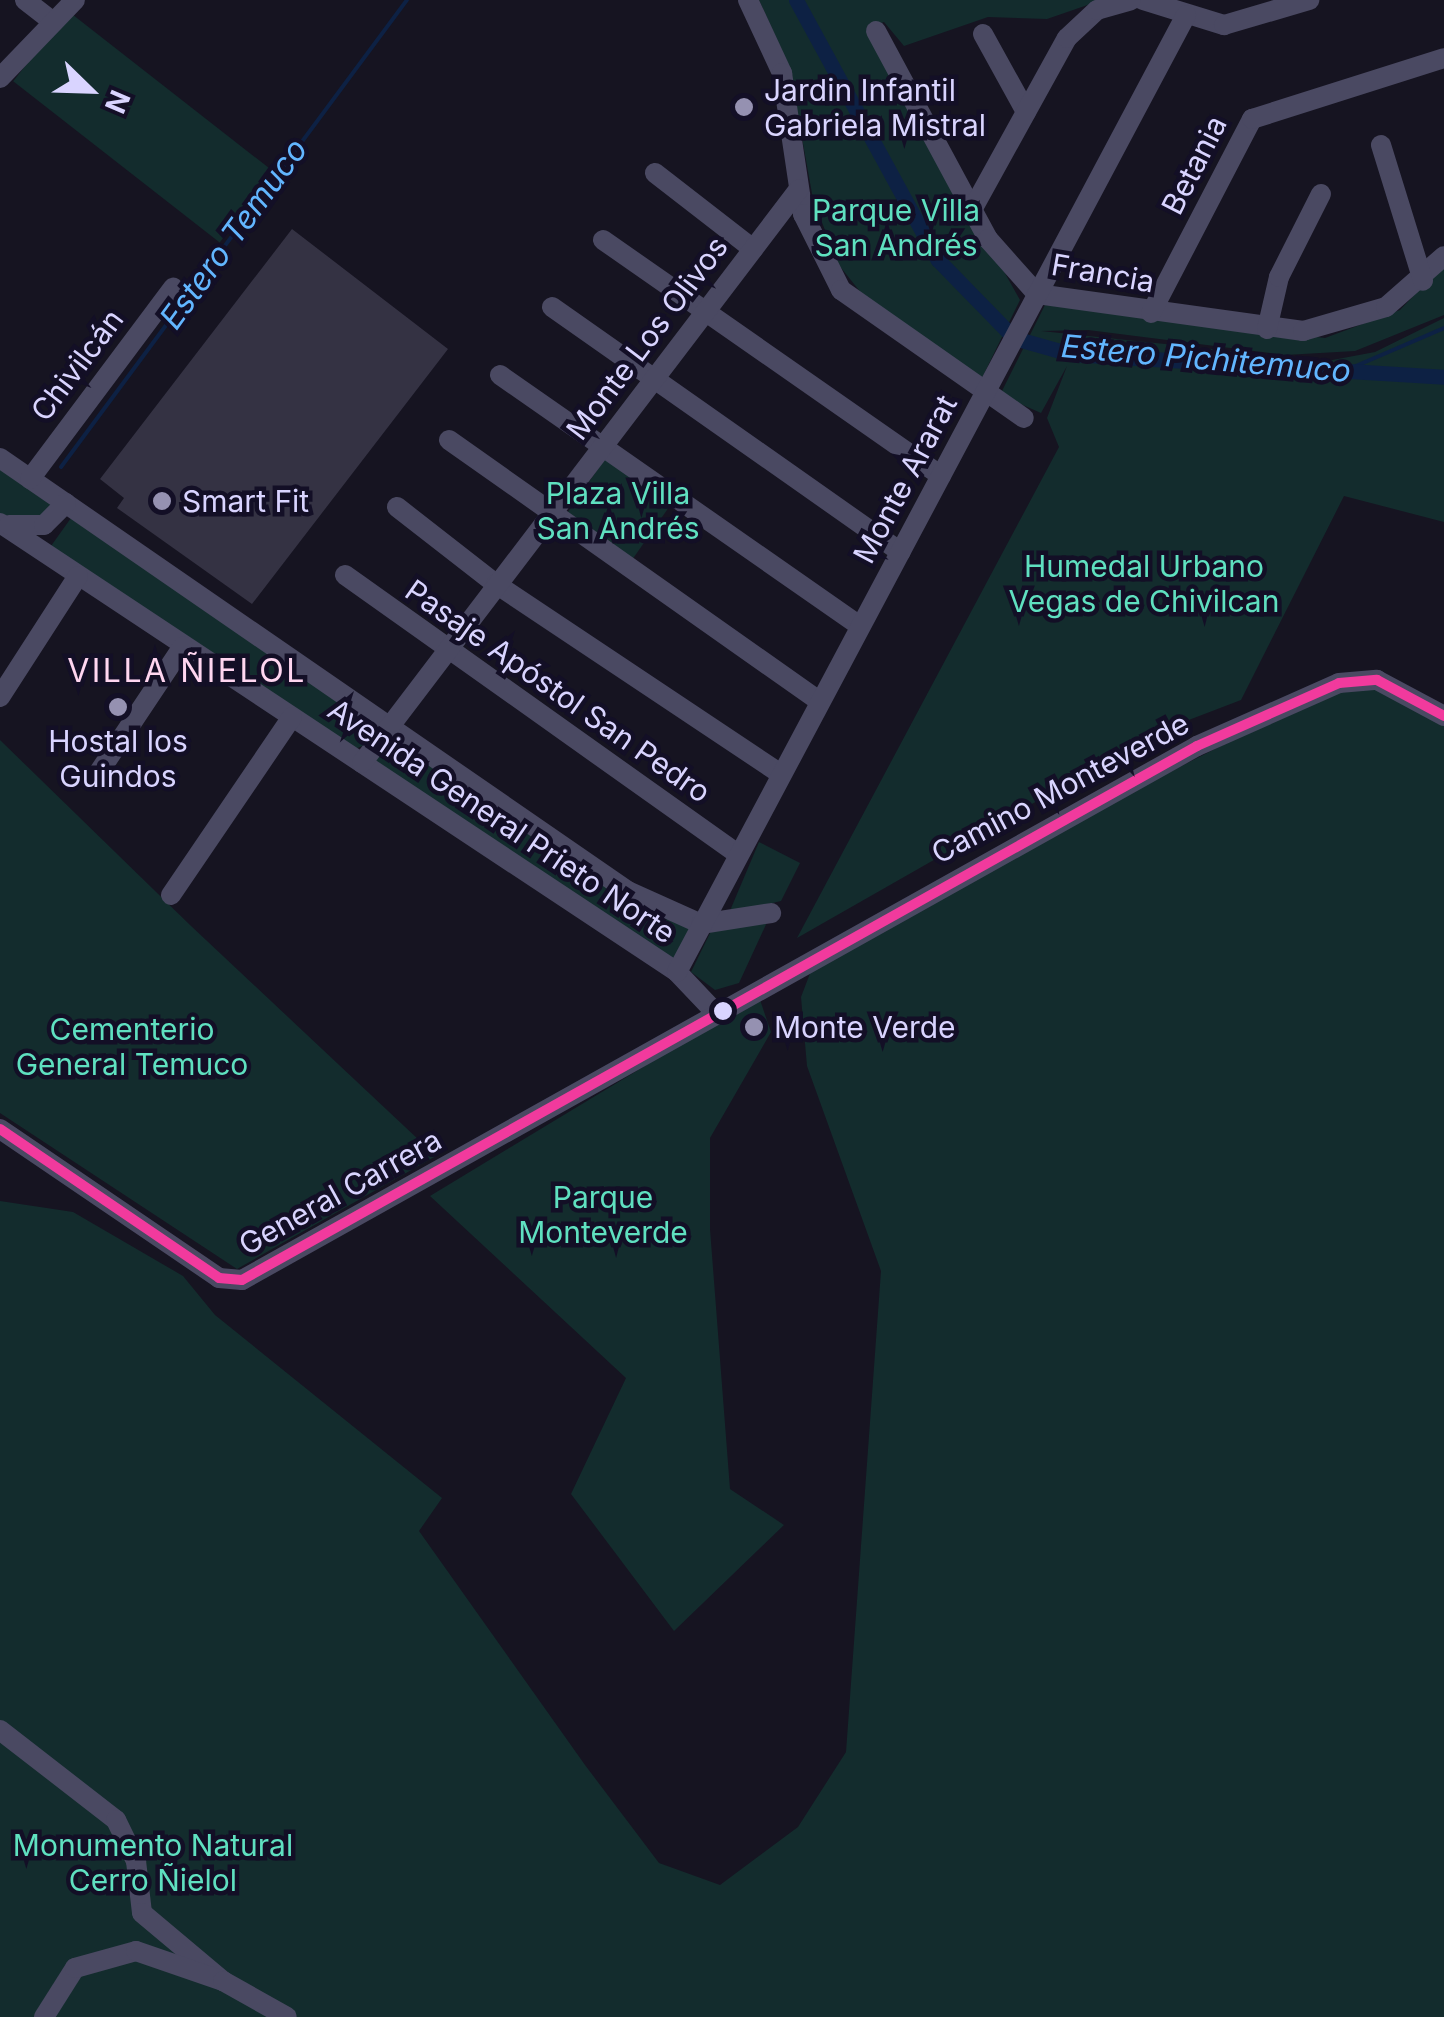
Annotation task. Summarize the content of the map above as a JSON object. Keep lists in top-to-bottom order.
{
  "streets": {
    "street": [
      "Betania",
      "Francia",
      "Monte Los Olivos",
      "Chivilcán",
      "Monte Ararat",
      "Pasaje Apóstol San Pedro",
      "Camino Monteverde",
      "Avenida General Prieto Norte",
      "General Carrera"
    ]
  },
  "crossings": [
    ["Betania", "Francia"],
    ["Francia", "Monte Ararat"],
    ["Monte Los Olivos", "Pasaje Apóstol San Pedro"],
    ["Monte Los Olivos", "Avenida General Prieto Norte"],
    ["Chivilcán", "Avenida General Prieto Norte"],
    ["Monte Ararat", "Pasaje Apóstol San Pedro"],
    ["Monte Ararat", "Avenida General Prieto Norte"],
    ["Camino Monteverde", "Avenida General Prieto Norte"],
    ["Camino Monteverde", "General Carrera"],
    ["Avenida General Prieto Norte", "General Carrera"]
  ],
  "districts": ["VILLA ÑIELOL"],
  "water": ["Estero Temuco", "Estero Pichitemuco"],
  "parks": [
    "Parque Villa San Andrés",
    "Plaza Villa San Andrés",
    "Humedal Urbano Vegas de Chivilcan",
    "Cementerio General Temuco",
    "Parque Monteverde",
    "Monumento Natural Cerro Ñielol"
  ],
  "places": [
    "Jardin Infantil Gabriela Mistral",
    "Smart Fit",
    "Hostal los Guindos",
    "Monte Verde"
  ],
  "north": "bottom right"
}
